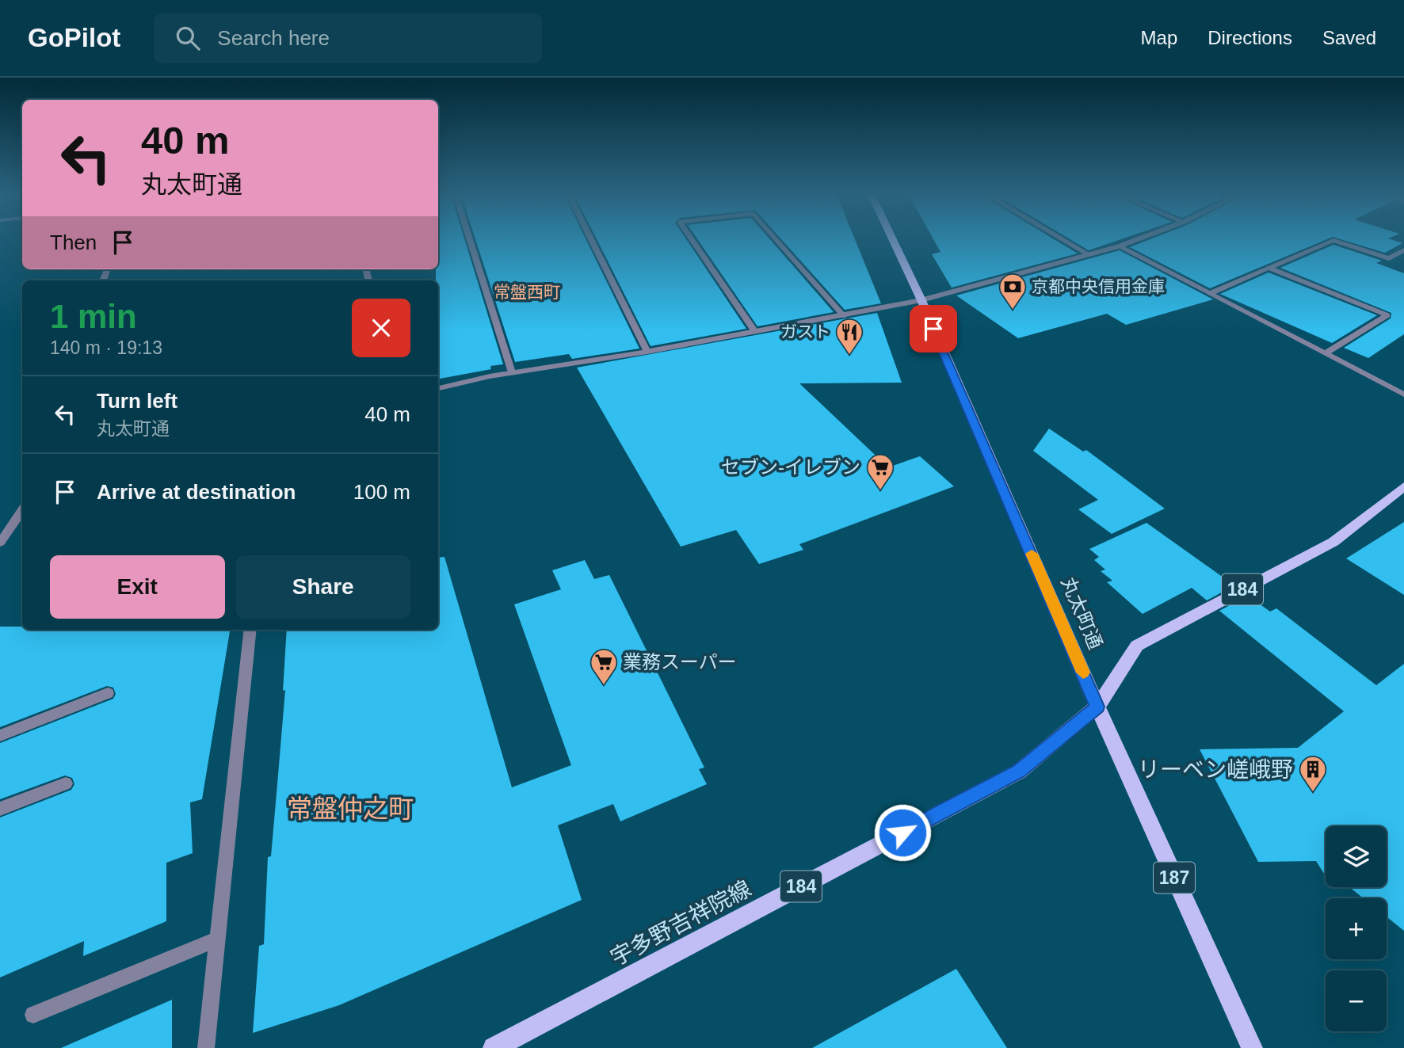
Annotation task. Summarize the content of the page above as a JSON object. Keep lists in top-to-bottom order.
{
  "streets": {
    "main road": [
      "184",
      "丸太町通",
      "187",
      "宇多野吉祥院線"
    ]
  },
  "crossings": [
    ["丸太町通", "宇多野吉祥院線"]
  ],
  "districts": ["常盤西町", "常盤仲之町"],
  "places": {
    "bank": ["京都中央信用金庫"],
    "restaurant": ["ガスト"],
    "supermarket": ["セブン-イレブン", "業務スーパー"],
    "building": ["リーベン嵯峨野"]
  },
  "page": {
    "header": "GoPilot",
    "search": "Search here",
    "nav": ["Map", "Directions", "Saved"],
    "turn": ["40 m", "丸太町通"],
    "then": "Then",
    "heading": ["1 min", "140 m · 19:13"],
    "list": [
      {
        "name": "Turn left",
        "note": "丸太町通",
        "value": "40 m"
      },
      {
        "name": "Arrive at destination",
        "value": "100 m"
      }
    ],
    "buttons": ["Exit", "Share"],
    "map_buttons": ["+", "−"]
  }
}
